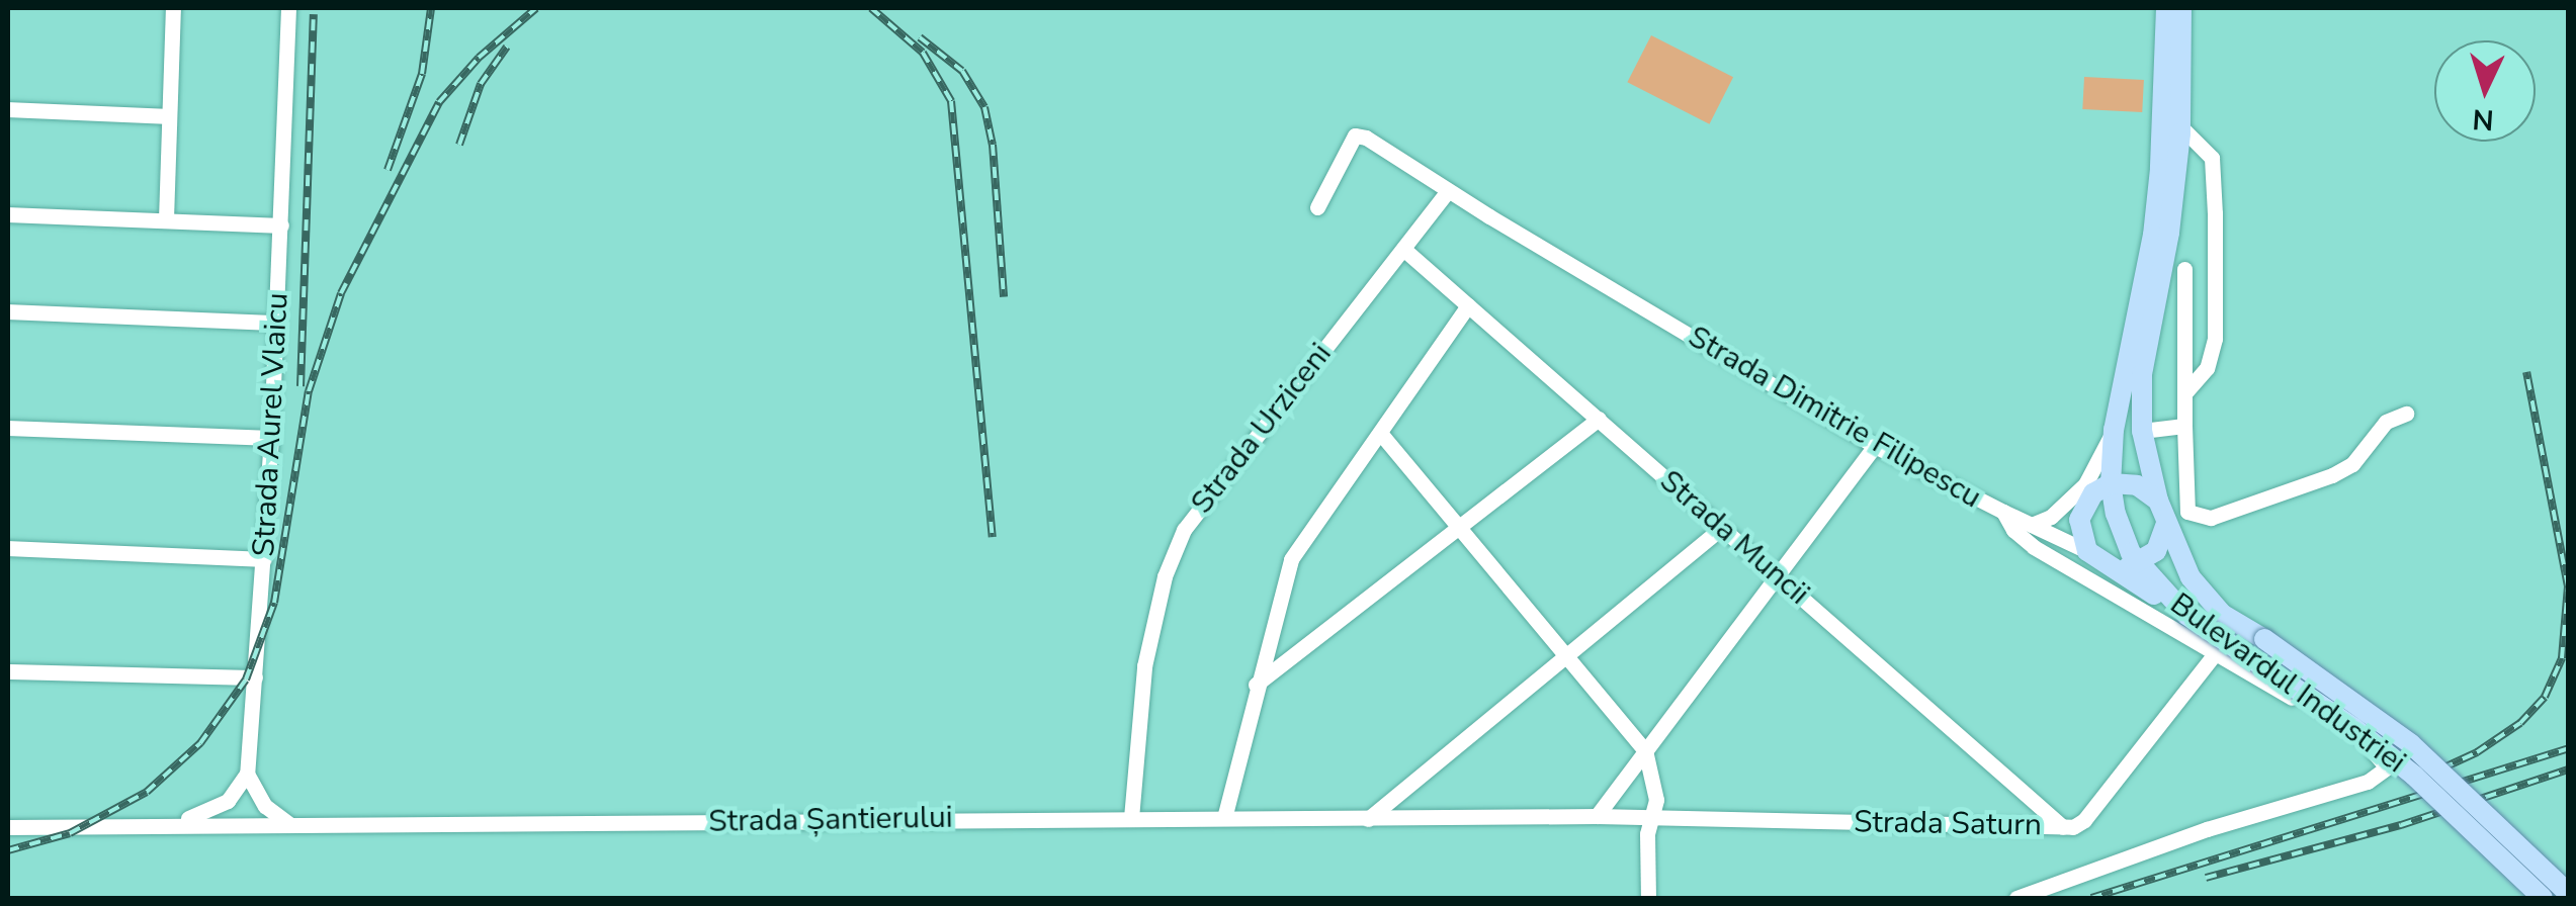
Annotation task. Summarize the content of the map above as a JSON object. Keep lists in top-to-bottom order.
{
  "streets": {
    "main road": ["Bulevardul Industriei"],
    "street": [
      "Strada Dimitrie Filipescu",
      "Strada Aurel Vlaicu",
      "Strada Urziceni",
      "Strada Muncii",
      "Strada Șantierului",
      "Strada Saturn"
    ]
  },
  "crossings": [
    ["Strada Dimitrie Filipescu", "Strada Urziceni"],
    ["Strada Dimitrie Filipescu", "Strada Saturn"],
    ["Strada Urziceni", "Strada Muncii"],
    ["Strada Urziceni", "Strada Șantierului"],
    ["Strada Muncii", "Strada Saturn"],
    ["Strada Șantierului", "Strada Saturn"]
  ],
  "north": "bottom"
}
